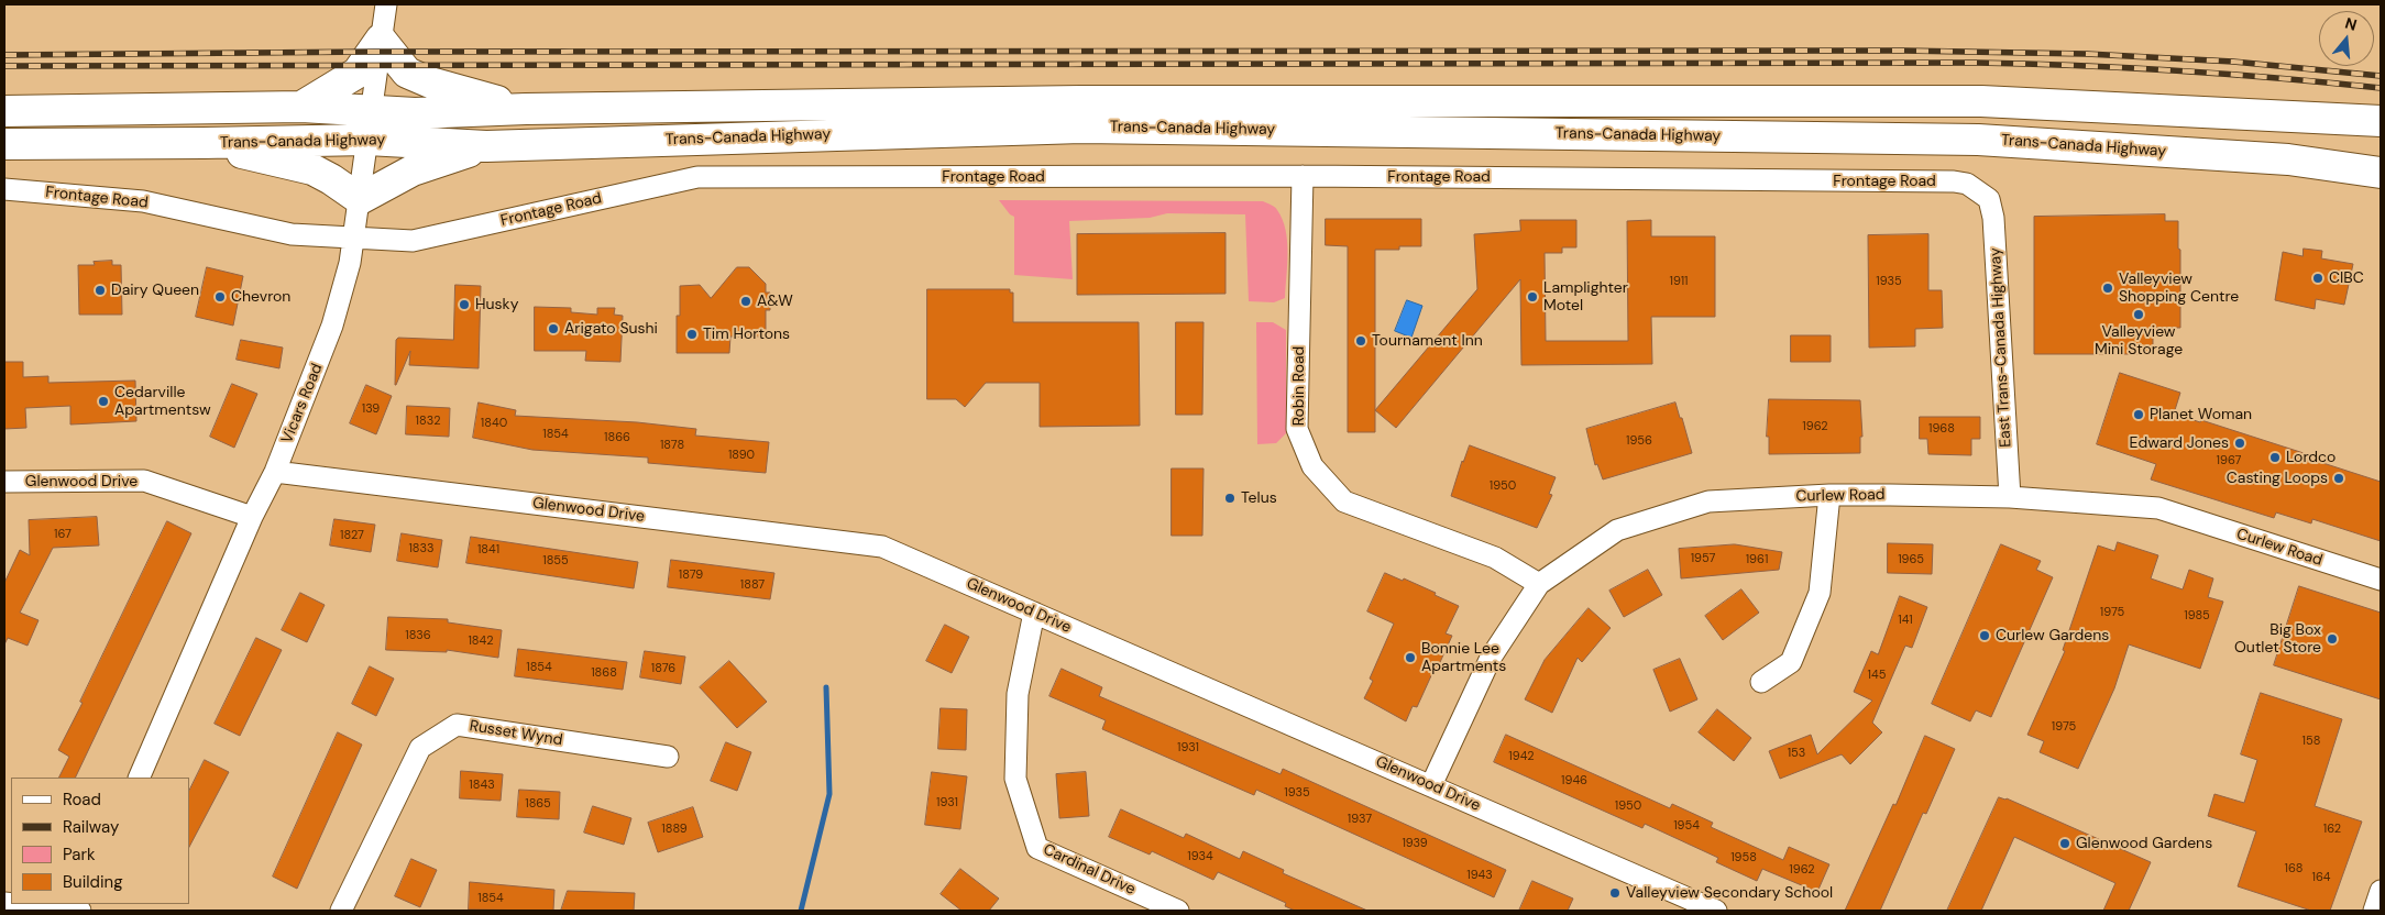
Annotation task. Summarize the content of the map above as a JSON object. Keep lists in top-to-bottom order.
{
  "streets": {
    "highway": ["Trans-Canada Highway"],
    "street": [
      "Frontage Road",
      "East Trans-Canada Highway",
      "Robin Road",
      "Vicars Road",
      "Glenwood Drive",
      "Curlew Road",
      "Russet Wynd",
      "Cardinal Drive"
    ]
  },
  "crossings": [
    ["Trans-Canada Highway", "Vicars Road"],
    ["Frontage Road", "East Trans-Canada Highway"],
    ["Frontage Road", "Robin Road"],
    ["Frontage Road", "Vicars Road"],
    ["East Trans-Canada Highway", "Curlew Road"],
    ["Robin Road", "Curlew Road"],
    ["Vicars Road", "Glenwood Drive"],
    ["Glenwood Drive", "Curlew Road"],
    ["Glenwood Drive", "Cardinal Drive"]
  ],
  "places": [
    "CIBC",
    "Valleyview Shopping Centre",
    "Dairy Queen",
    "Chevron",
    "Lamplighter Motel",
    "A&W",
    "Husky",
    "Valleyview Mini Storage",
    "Arigato Sushi",
    "Tim Hortons",
    "Tournament Inn",
    "Cedarville Apartmentsw",
    "Planet Woman",
    "Edward Jones",
    "Lordco",
    "Casting Loops",
    "Telus",
    "Curlew Gardens",
    "Big Box Outlet Store",
    "Bonnie Lee Apartments",
    "Glenwood Gardens",
    "Valleyview Secondary School"
  ],
  "house_numbers": [
    "1911",
    "1935",
    "139",
    "1832",
    "1840",
    "1962",
    "1968",
    "1854",
    "1866",
    "1956",
    "1878",
    "1890",
    "1967",
    "1950",
    "167",
    "1827",
    "1833",
    "1841",
    "1957",
    "1961",
    "1965",
    "1855",
    "1879",
    "1887",
    "1975",
    "1985",
    "141",
    "1836",
    "1842",
    "1854",
    "1876",
    "1868",
    "145",
    "1975",
    "158",
    "1931",
    "153",
    "1942",
    "1946",
    "1843",
    "1935",
    "1931",
    "1865",
    "1950",
    "1937",
    "1954",
    "1889",
    "162",
    "1939",
    "1934",
    "1958",
    "168",
    "1962",
    "1943",
    "164",
    "1854"
  ],
  "legend": [
    "Road",
    "Railway",
    "Park",
    "Building"
  ],
  "north": "top"
}
